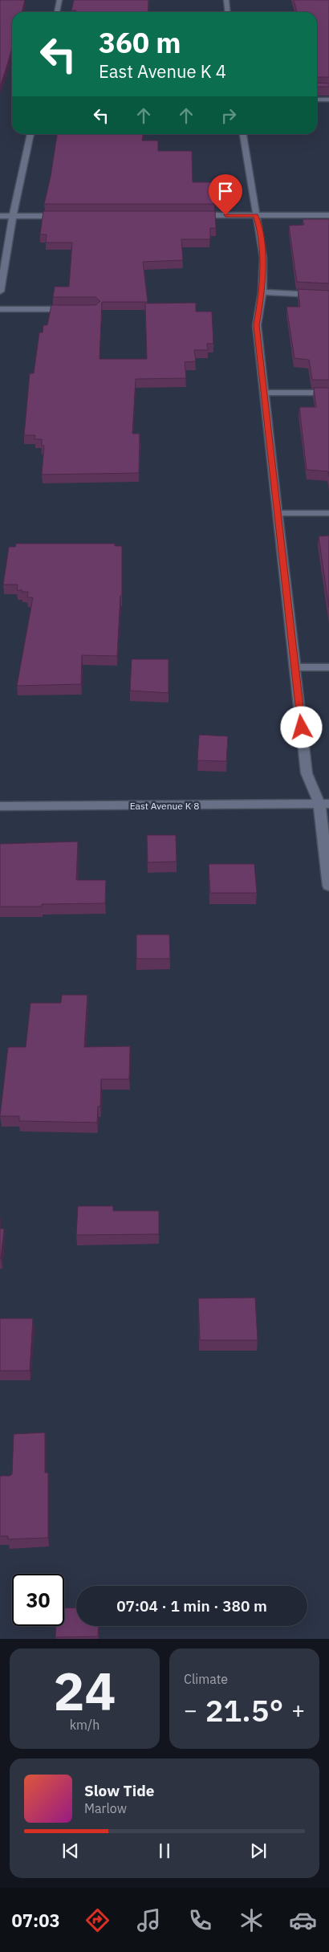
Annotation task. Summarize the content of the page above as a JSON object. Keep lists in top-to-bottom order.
{
  "streets": {
    "street": ["East Avenue K 8"]
  },
  "page": {
    "turn": ["360 m", "East Avenue K 4"],
    "limit": "30",
    "trip": "07:04 · 1 min · 380 m",
    "tile": [
      ["24", "km/h"],
      "Climate"
    ],
    "heat": ["−", "21.5°", "+"],
    "song": ["Slow Tide", "Marlow"],
    "tabs": "07:03"
  }
}
